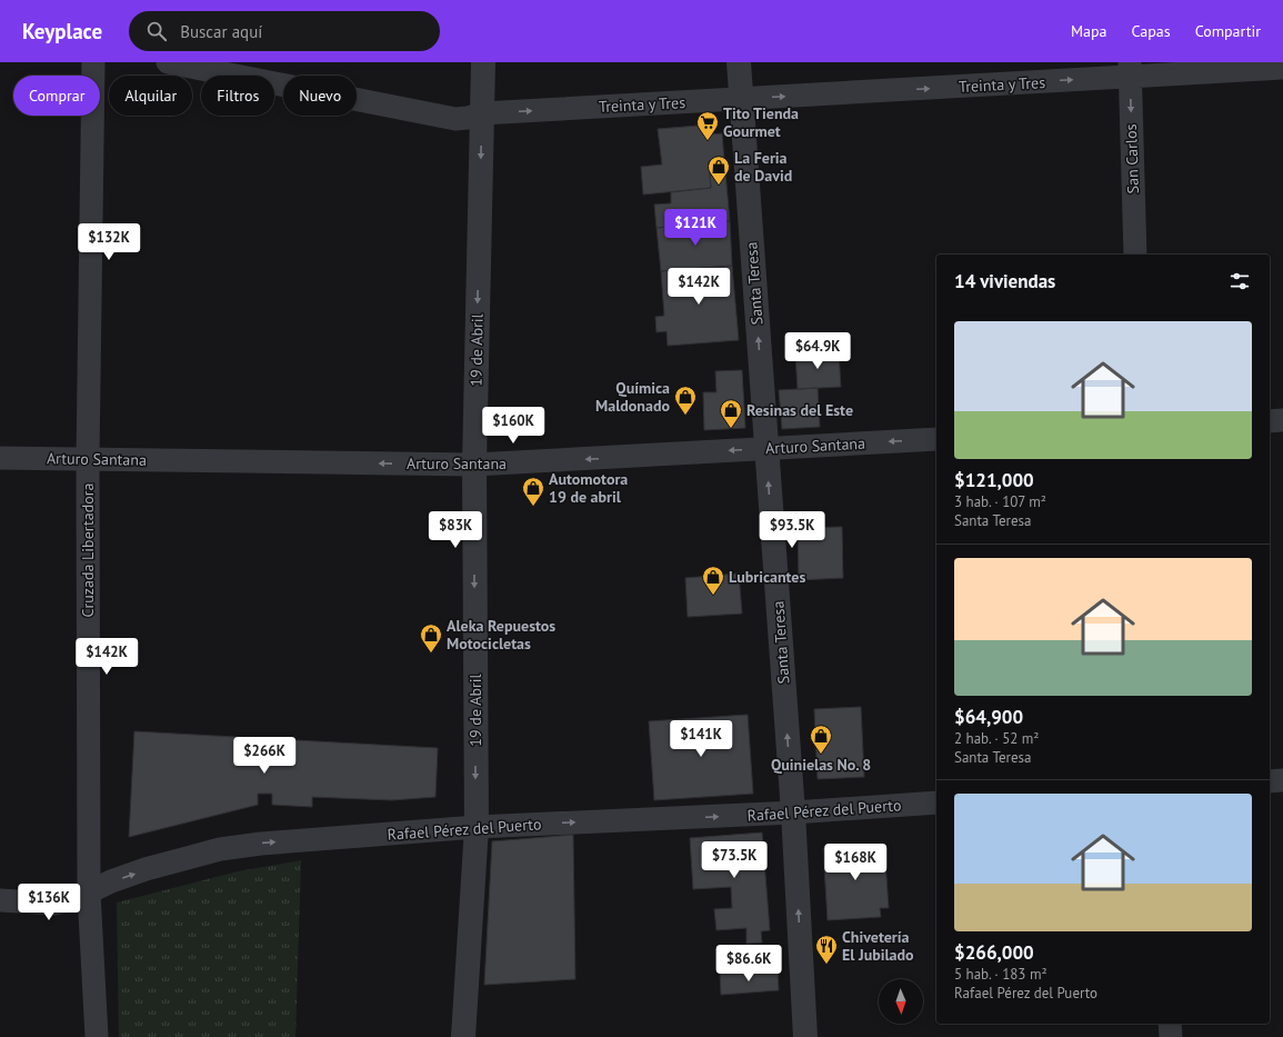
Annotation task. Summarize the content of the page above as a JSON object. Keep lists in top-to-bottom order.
{
  "streets": {
    "street": [
      "Treinta y Tres",
      "San Carlos",
      "Santa Teresa",
      "19 de Abril",
      "Arturo Santana",
      "Cruzada Libertadora",
      "Rafael Pérez del Puerto"
    ]
  },
  "crossings": [
    ["Treinta y Tres", "San Carlos"],
    ["Treinta y Tres", "Santa Teresa"],
    ["Treinta y Tres", "19 de Abril"],
    ["Santa Teresa", "Arturo Santana"],
    ["Santa Teresa", "Rafael Pérez del Puerto"],
    ["19 de Abril", "Arturo Santana"],
    ["19 de Abril", "Rafael Pérez del Puerto"],
    ["Arturo Santana", "Cruzada Libertadora"],
    ["Cruzada Libertadora", "Rafael Pérez del Puerto"]
  ],
  "one_way": [
    "Treinta y Tres",
    "San Carlos",
    "Santa Teresa",
    "19 de Abril",
    "Arturo Santana",
    "Rafael Pérez del Puerto"
  ],
  "places": {
    "supermarket": ["Tito Tienda Gourmet"],
    "shop": [
      "La Feria de David",
      "Química Maldonado",
      "Resinas del Este",
      "Automotora 19 de abril",
      "Lubricantes",
      "Aleka Repuestos Motocicletas",
      "Quinielas No. 8"
    ],
    "restaurant": ["Chivetería El Jubilado"]
  },
  "north": "bottom",
  "page": {
    "header": "Keyplace",
    "search": "Buscar aquí",
    "nav": ["Mapa", "Capas", "Compartir"],
    "chip": [
      "Comprar",
      "Alquilar",
      "Filtros",
      "Nuevo"
    ],
    "price": [
      "$121K",
      "$132K",
      "$142K",
      "$64.9K",
      "$160K",
      "$83K",
      "$93.5K",
      "$142K",
      "$141K",
      "$266K",
      "$73.5K",
      "$168K",
      "$136K",
      "$86.6K"
    ],
    "heading": "14 viviendas",
    "list": [
      {
        "name": "$121,000",
        "note": "3 hab. · 107 m² · Santa Teresa"
      },
      {
        "name": "$64,900",
        "note": "2 hab. · 52 m² · Santa Teresa"
      },
      {
        "name": "$266,000",
        "note": "5 hab. · 183 m² · Rafael Pérez del Puerto"
      }
    ]
  }
}
